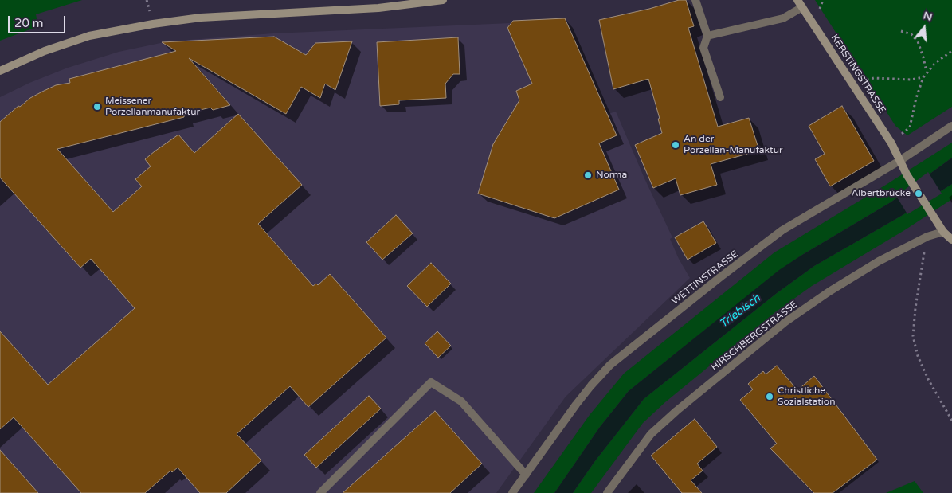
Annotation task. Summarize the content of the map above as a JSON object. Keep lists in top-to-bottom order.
{
  "streets": {
    "main road": ["KERSTINGSTRASSE"],
    "street": ["WETTINSTRASSE", "HIRSCHBERGSTRASSE"]
  },
  "crossings": [
    ["KERSTINGSTRASSE", "WETTINSTRASSE"],
    ["KERSTINGSTRASSE", "HIRSCHBERGSTRASSE"]
  ],
  "water": ["Triebisch"],
  "places": [
    "Meissener Porzellanmanufaktur",
    "An der Porzellan-Manufaktur",
    "Norma",
    "Albertbrücke",
    "Christliche Sozialstation"
  ],
  "scale_bar": "20 m",
  "north": "top"
}
